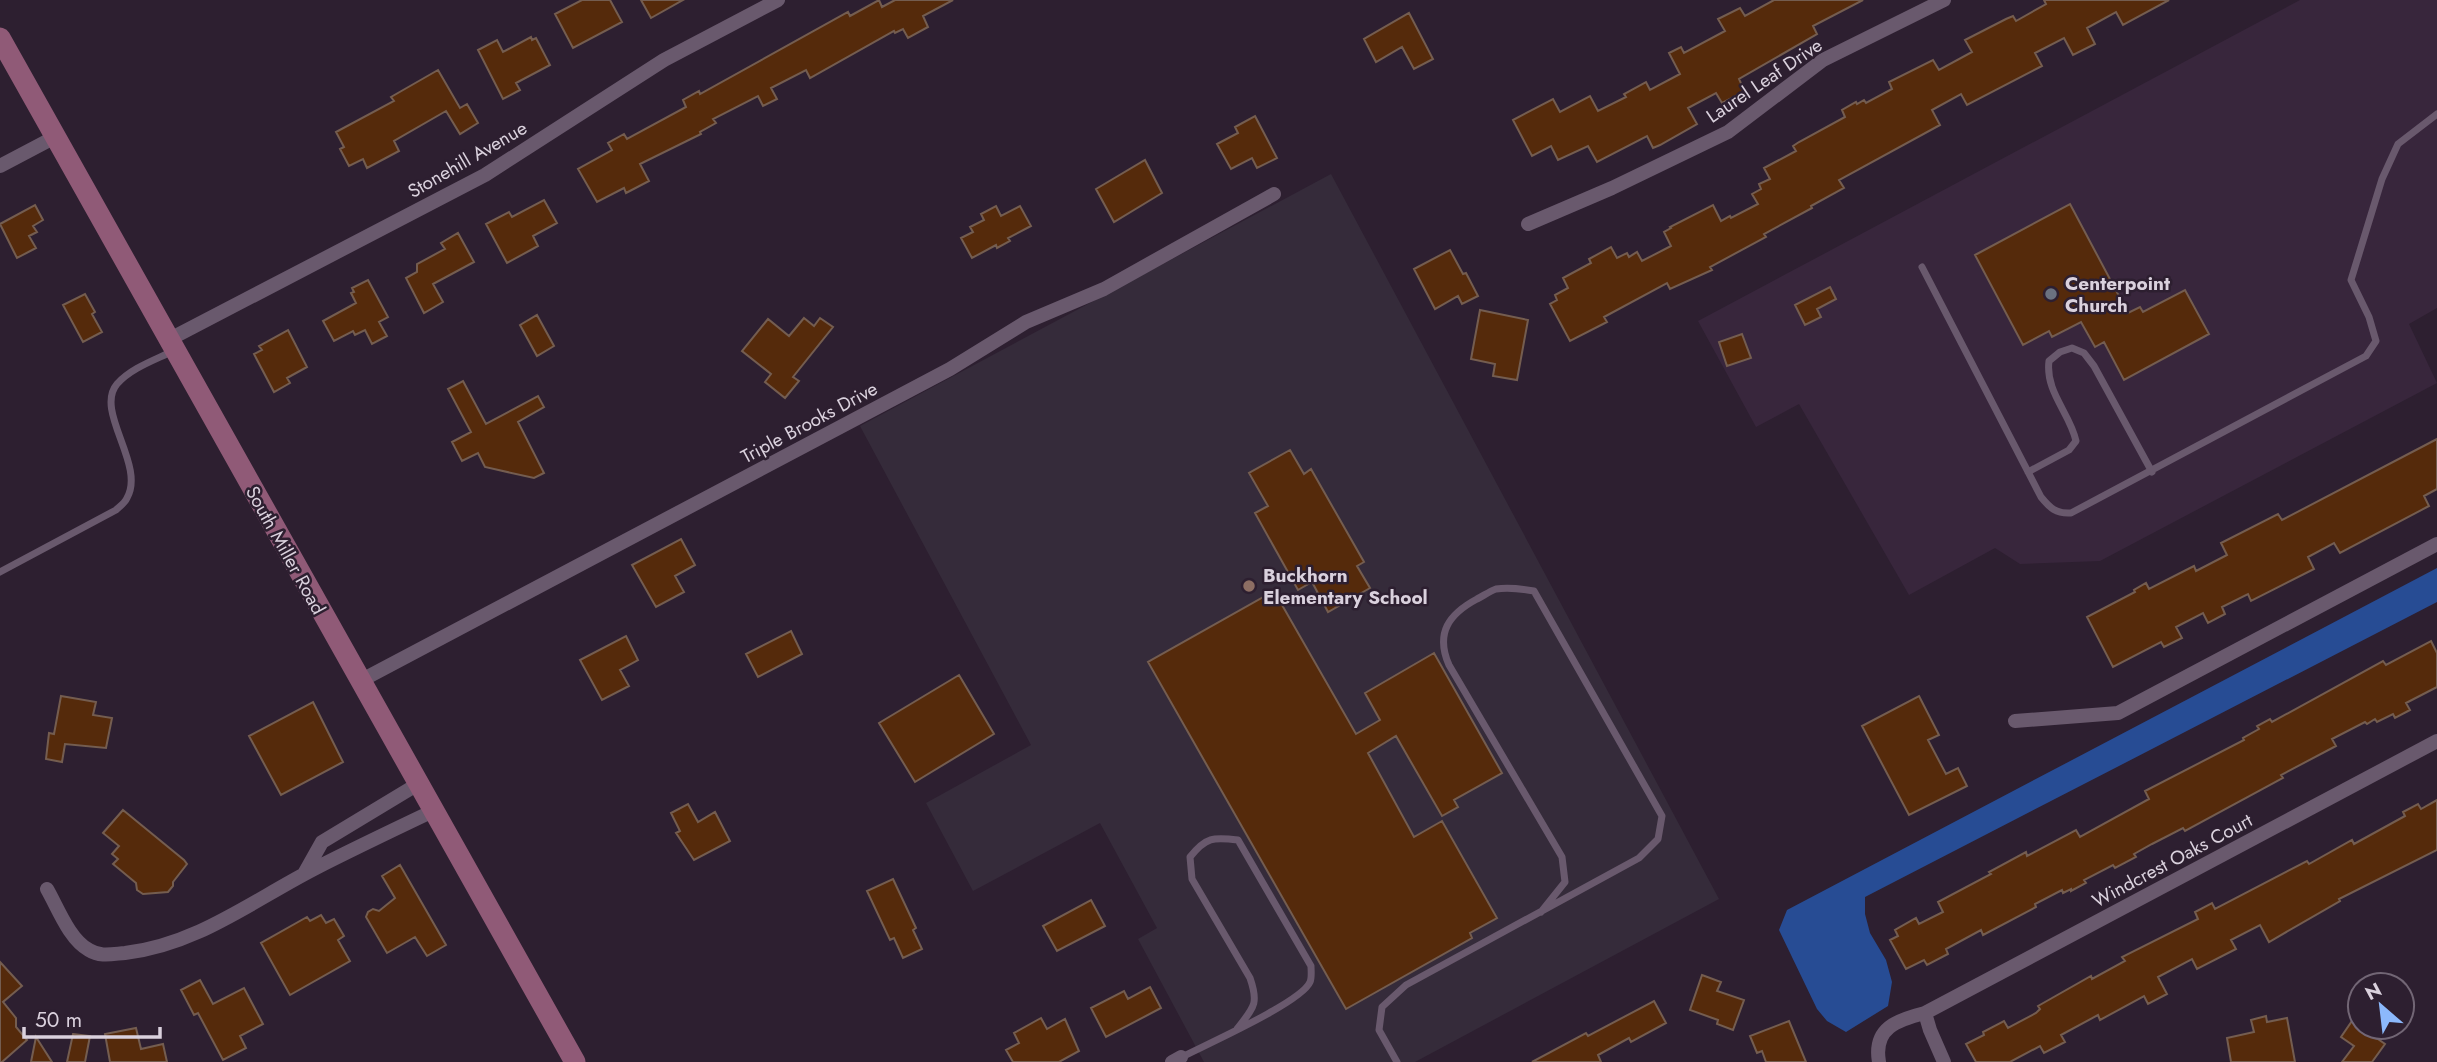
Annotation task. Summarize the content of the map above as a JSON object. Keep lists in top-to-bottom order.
{
  "streets": {
    "street": [
      "Laurel Leaf Drive",
      "Stonehill Avenue",
      "Triple Brooks Drive",
      "South Miller Road",
      "Windcrest Oaks Court"
    ]
  },
  "crossings": [
    ["Stonehill Avenue", "South Miller Road"],
    ["Triple Brooks Drive", "South Miller Road"]
  ],
  "places": ["Centerpoint Church", "Buckhorn Elementary School"],
  "scale_bar": "50 m",
  "north": "top left"
}
